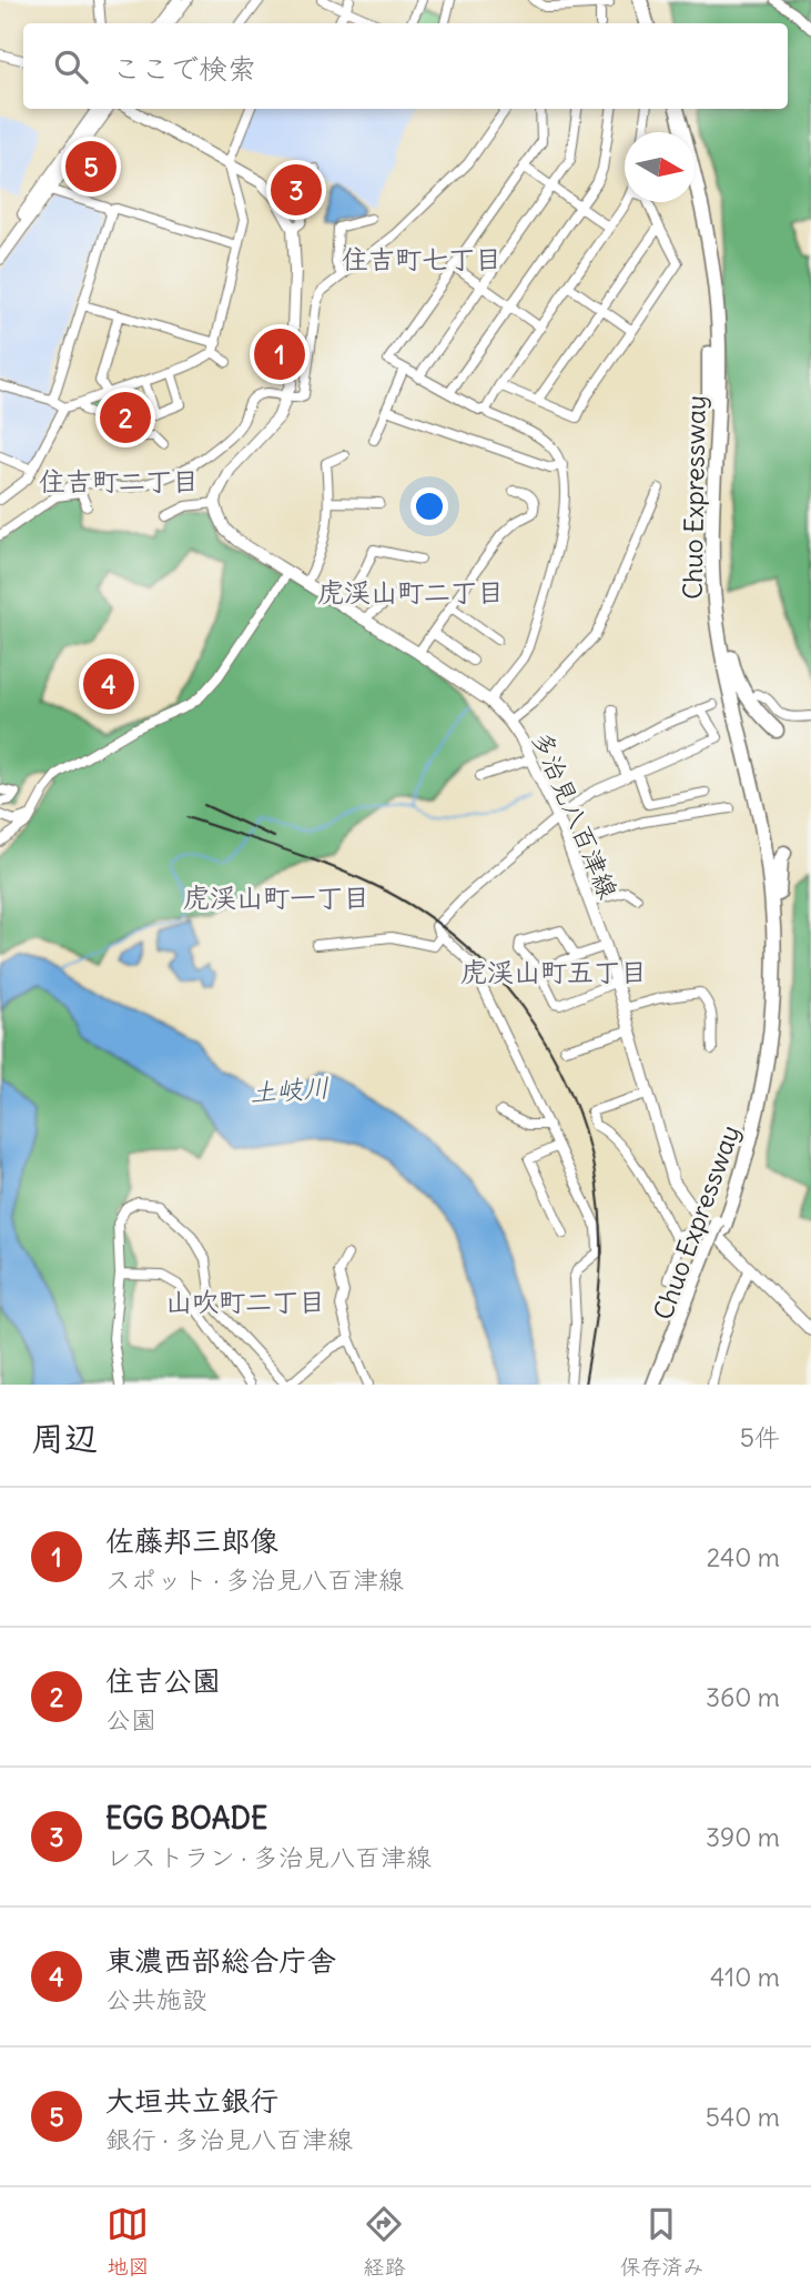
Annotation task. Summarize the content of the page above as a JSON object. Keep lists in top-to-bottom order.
{
  "streets": {
    "highway": ["Chuo Expressway"],
    "main road": ["多治見八百津線"]
  },
  "crossings": [
    ["Chuo Expressway", "多治見八百津線"]
  ],
  "districts": [
    "住吉町七丁目",
    "住吉町二丁目",
    "虎渓山町二丁目",
    "虎渓山町一丁目",
    "虎渓山町五丁目",
    "山吹町二丁目"
  ],
  "water": ["土岐川"],
  "north": "right",
  "page": {
    "search": "ここで検索",
    "pins": [
      "5",
      "3",
      "1",
      "2",
      "4"
    ],
    "heading": ["周辺", "5件"],
    "list": [
      {
        "mark": "1",
        "name": "佐藤邦三郎像",
        "note": "スポット · 多治見八百津線",
        "value": "240 m"
      },
      {
        "mark": "2",
        "name": "住吉公園",
        "note": "公園",
        "value": "360 m"
      },
      {
        "mark": "3",
        "name": "EGG BOADE",
        "note": "レストラン · 多治見八百津線",
        "value": "390 m"
      },
      {
        "mark": "4",
        "name": "東濃西部総合庁舎",
        "note": "公共施設",
        "value": "410 m"
      },
      {
        "mark": "5",
        "name": "大垣共立銀行",
        "note": "銀行 · 多治見八百津線",
        "value": "540 m"
      }
    ],
    "nav": ["地図", "経路", "保存済み"]
  }
}
